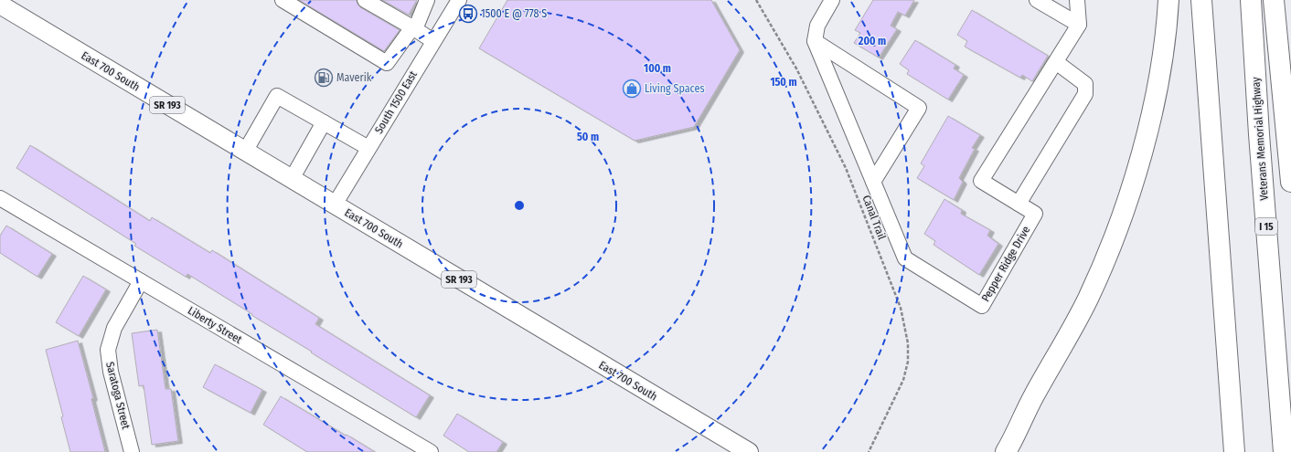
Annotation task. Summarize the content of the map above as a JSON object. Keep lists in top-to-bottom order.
{
  "streets": {
    "highway": ["Veterans Memorial Highway", "I 15"],
    "main road": ["East 700 South", "SR 193"],
    "street": [
      "South 1500 East",
      "Pepper Ridge Drive",
      "Liberty Street",
      "Saratoga Street"
    ],
    "path": ["Canal Trail"]
  },
  "crossings": [
    ["East 700 South", "South 1500 East"],
    ["Liberty Street", "Saratoga Street"]
  ],
  "places": {
    "bus stop": ["1500 E @ 778 S"],
    "fuel station": ["Maverik"],
    "shop": ["Living Spaces"]
  },
  "rings": [
    "200 m",
    "100 m",
    "150 m",
    "50 m"
  ]
}
